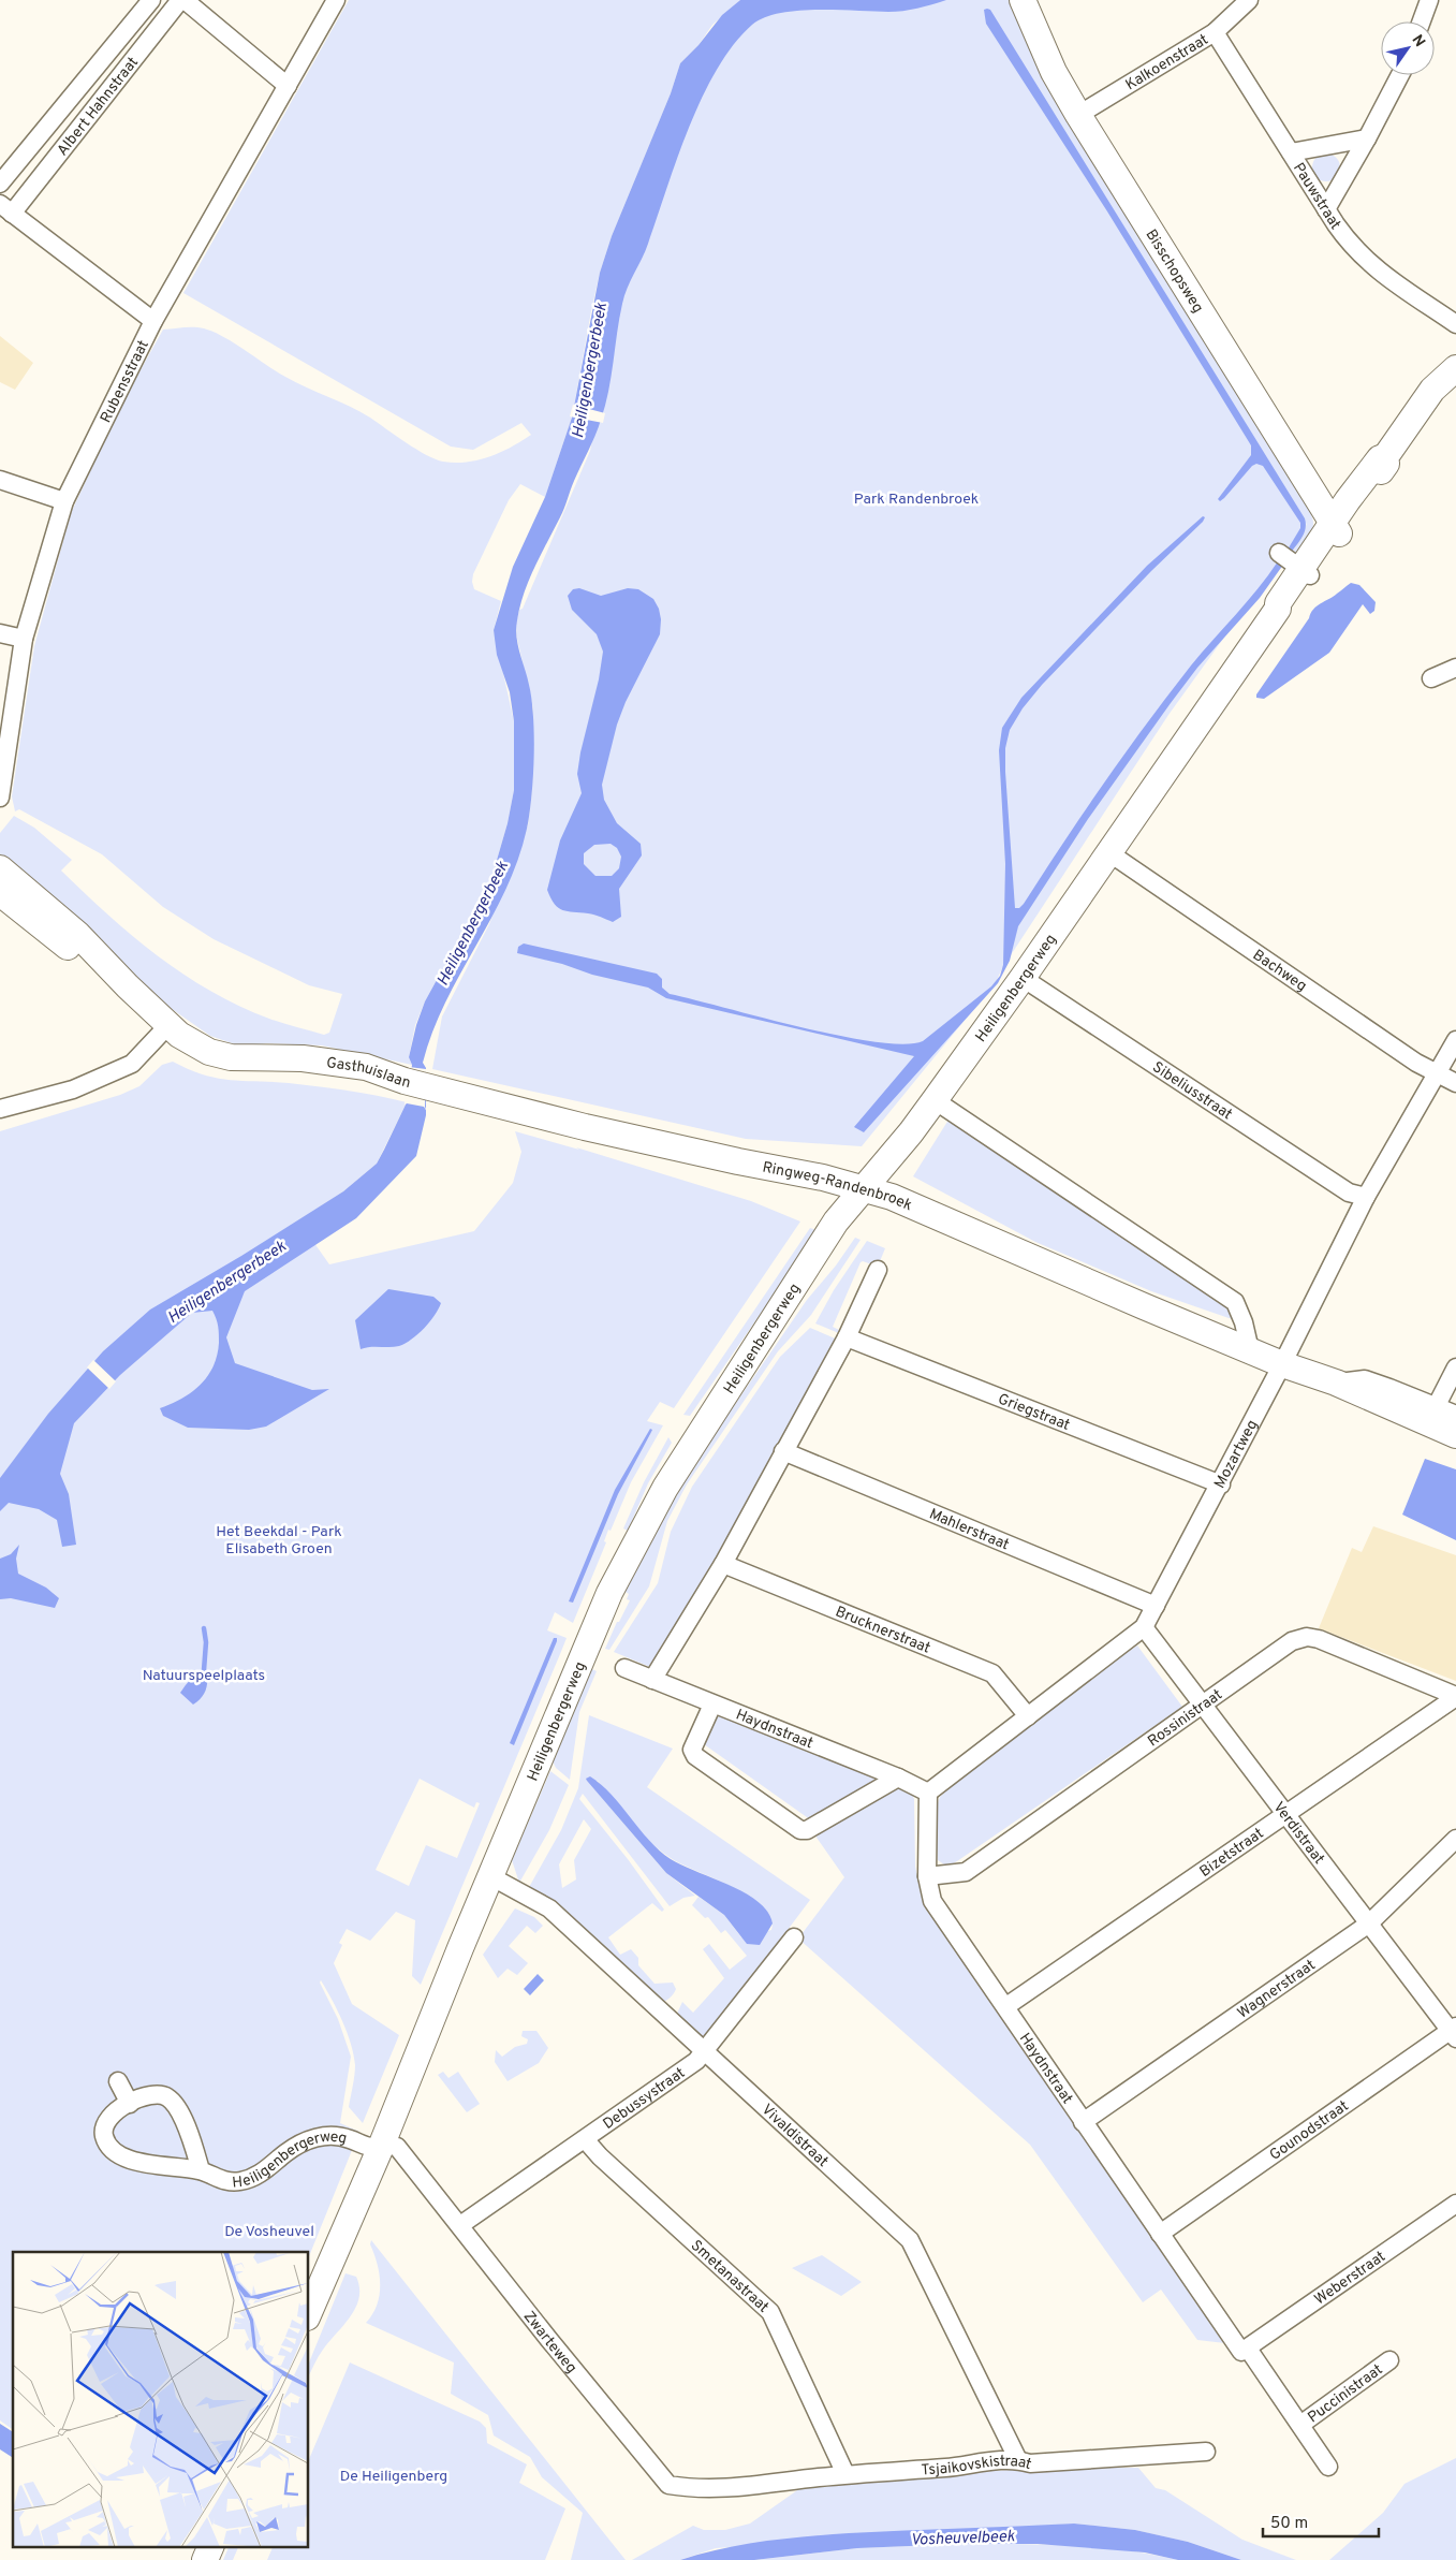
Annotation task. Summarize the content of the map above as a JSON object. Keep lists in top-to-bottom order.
{
  "streets": {
    "main road": [
      "Bisschopsweg",
      "Heiligenbergerweg",
      "Gasthuislaan",
      "Ringweg-Randenbroek"
    ],
    "street": [
      "Kalkoenstraat",
      "Albert Hahnstraat",
      "Pauwstraat",
      "Rubensstraat",
      "Bachweg",
      "Sibeliusstraat",
      "Griegstraat",
      "Mozartweg",
      "Mahlerstraat",
      "Brucknerstraat",
      "Rossinistraat",
      "Haydnstraat",
      "Verdistraat",
      "Bizetstraat",
      "Wagnerstraat",
      "Debussystraat",
      "Gounodstraat",
      "Vivaldistraat",
      "Smetanastraat",
      "Weberstraat",
      "Zwarteweg",
      "Puccinistraat",
      "Tsjaikovskistraat"
    ]
  },
  "crossings": [
    ["Kalkoenstraat", "Pauwstraat"],
    ["Kalkoenstraat", "Bisschopsweg"],
    ["Bisschopsweg", "Heiligenbergerweg"],
    ["Bachweg", "Heiligenbergerweg"],
    ["Bachweg", "Mozartweg"],
    ["Heiligenbergerweg", "Sibeliusstraat"],
    ["Heiligenbergerweg", "Ringweg-Randenbroek"],
    ["Heiligenbergerweg", "Vivaldistraat"],
    ["Heiligenbergerweg", "Zwarteweg"],
    ["Gasthuislaan", "Ringweg-Randenbroek"],
    ["Sibeliusstraat", "Mozartweg"],
    ["Ringweg-Randenbroek", "Mozartweg"],
    ["Griegstraat", "Mozartweg"],
    ["Mozartweg", "Mahlerstraat"],
    ["Mozartweg", "Brucknerstraat"],
    ["Mozartweg", "Haydnstraat"],
    ["Mozartweg", "Verdistraat"],
    ["Rossinistraat", "Haydnstraat"],
    ["Rossinistraat", "Verdistraat"],
    ["Rossinistraat", "Bizetstraat"],
    ["Haydnstraat", "Bizetstraat"],
    ["Haydnstraat", "Wagnerstraat"],
    ["Haydnstraat", "Gounodstraat"],
    ["Haydnstraat", "Weberstraat"],
    ["Haydnstraat", "Puccinistraat"],
    ["Verdistraat", "Bizetstraat"],
    ["Verdistraat", "Wagnerstraat"],
    ["Verdistraat", "Gounodstraat"],
    ["Debussystraat", "Vivaldistraat"],
    ["Debussystraat", "Smetanastraat"],
    ["Debussystraat", "Zwarteweg"],
    ["Vivaldistraat", "Tsjaikovskistraat"],
    ["Smetanastraat", "Tsjaikovskistraat"],
    ["Weberstraat", "Puccinistraat"],
    ["Zwarteweg", "Tsjaikovskistraat"]
  ],
  "water": ["Heiligenbergerbeek", "Vosheuvelbeek"],
  "parks": [
    "Park Randenbroek",
    "Het Beekdal - Park Elisabeth Groen",
    "Natuurspeelplaats",
    "De Vosheuvel",
    "De Heiligenberg"
  ],
  "scale_bar": "50 m",
  "north": "top right"
}
